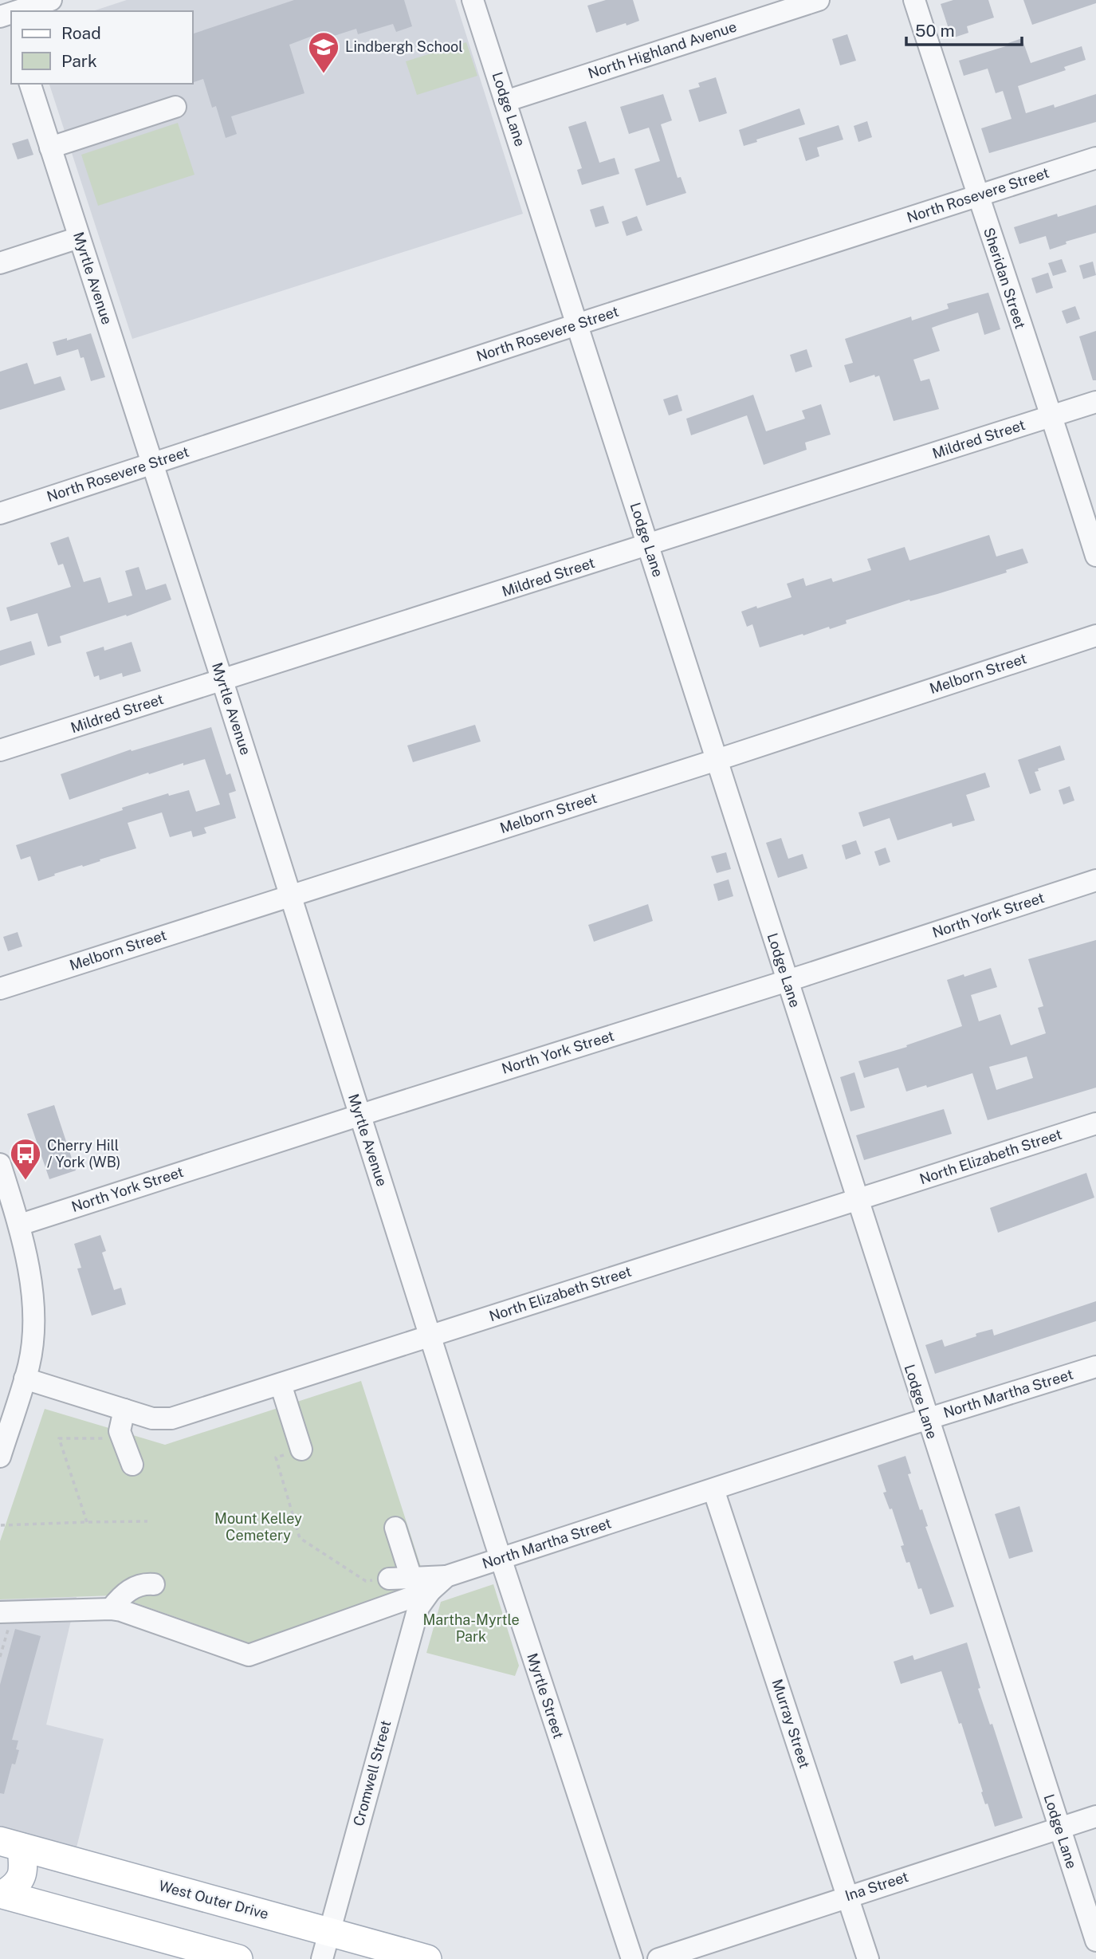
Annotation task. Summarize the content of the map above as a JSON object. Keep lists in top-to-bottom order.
{
  "streets": {
    "main road": ["West Outer Drive"],
    "street": [
      "North Highland Avenue",
      "Lodge Lane",
      "North Rosevere Street",
      "Myrtle Avenue",
      "Sheridan Street",
      "Mildred Street",
      "Melborn Street",
      "North York Street",
      "North Elizabeth Street",
      "North Martha Street",
      "Myrtle Street",
      "Murray Street",
      "Cromwell Street",
      "Ina Street"
    ]
  },
  "crossings": [
    ["North Highland Avenue", "Lodge Lane"],
    ["Lodge Lane", "North Rosevere Street"],
    ["Lodge Lane", "Mildred Street"],
    ["Lodge Lane", "Melborn Street"],
    ["Lodge Lane", "North York Street"],
    ["Lodge Lane", "North Elizabeth Street"],
    ["Lodge Lane", "North Martha Street"],
    ["Lodge Lane", "Ina Street"],
    ["North Rosevere Street", "Myrtle Avenue"],
    ["North Rosevere Street", "Sheridan Street"],
    ["Myrtle Avenue", "Mildred Street"],
    ["Myrtle Avenue", "Melborn Street"],
    ["Myrtle Avenue", "North York Street"],
    ["Myrtle Avenue", "North Elizabeth Street"],
    ["Myrtle Avenue", "Myrtle Street"],
    ["Sheridan Street", "Mildred Street"],
    ["North Elizabeth Street", "Myrtle Street"],
    ["North Martha Street", "Myrtle Street"],
    ["North Martha Street", "Murray Street"],
    ["North Martha Street", "Cromwell Street"],
    ["Murray Street", "Ina Street"],
    ["Cromwell Street", "West Outer Drive"]
  ],
  "parks": ["Mount Kelley Cemetery", "Martha-Myrtle Park"],
  "places": {
    "school or university": ["Lindbergh School"],
    "bus stop": ["Cherry Hill / York (WB)"]
  },
  "legend": ["Road", "Park"],
  "scale_bar": "50 m"
}
